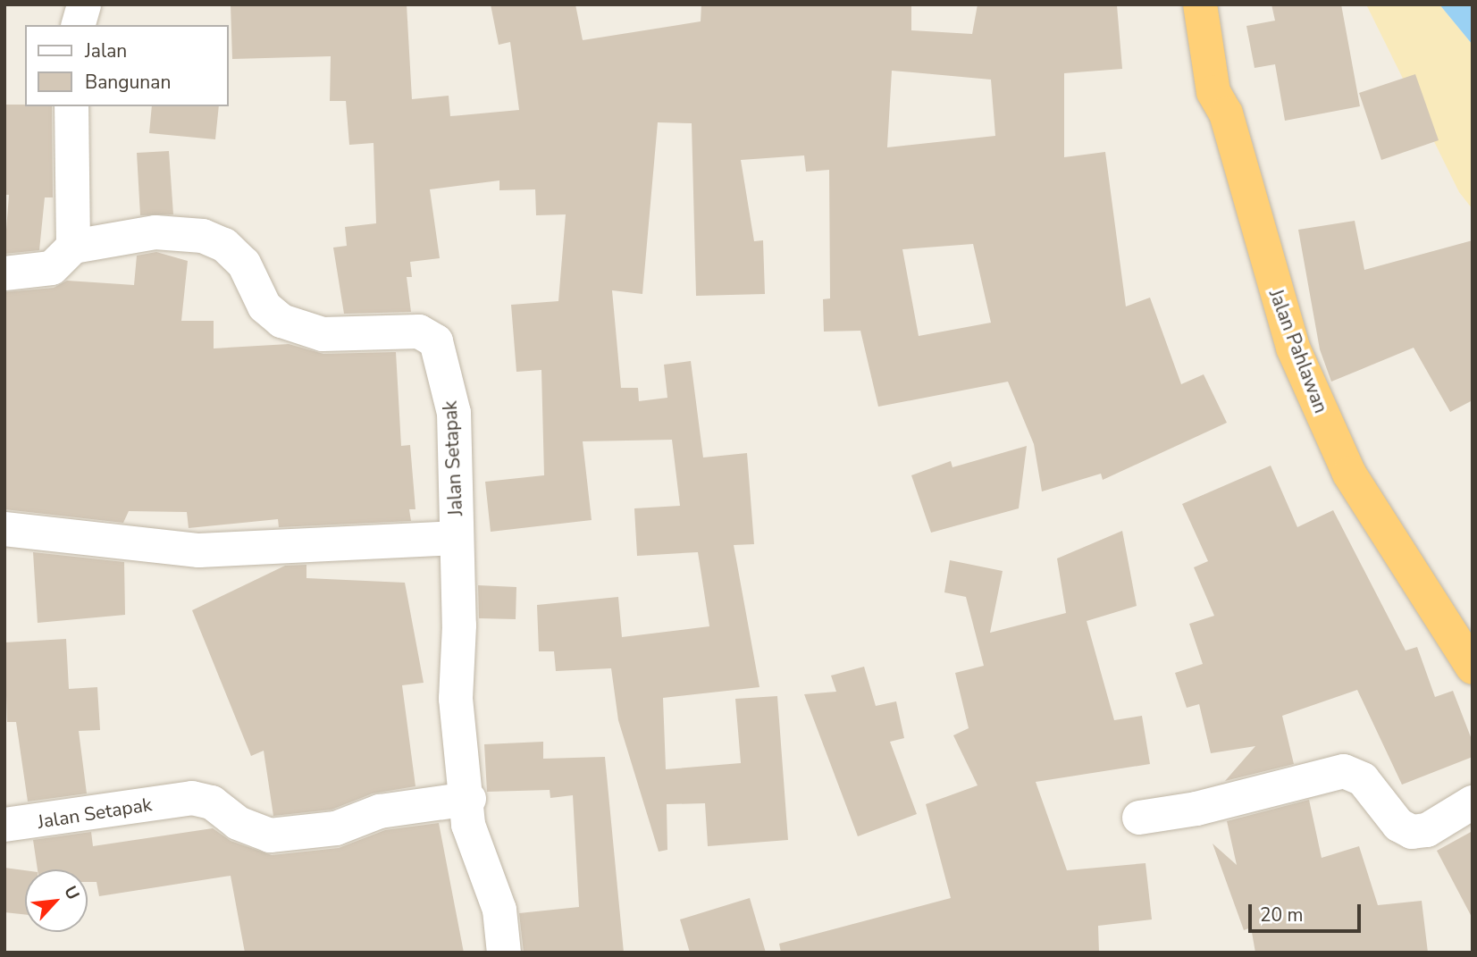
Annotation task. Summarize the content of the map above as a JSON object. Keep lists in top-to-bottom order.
{
  "streets": {
    "highway": ["Jalan Pahlawan"],
    "street": ["Jalan Setapak"]
  },
  "legend": ["Jalan", "Bangunan"],
  "scale_bar": "20 m",
  "north": "top right"
}
